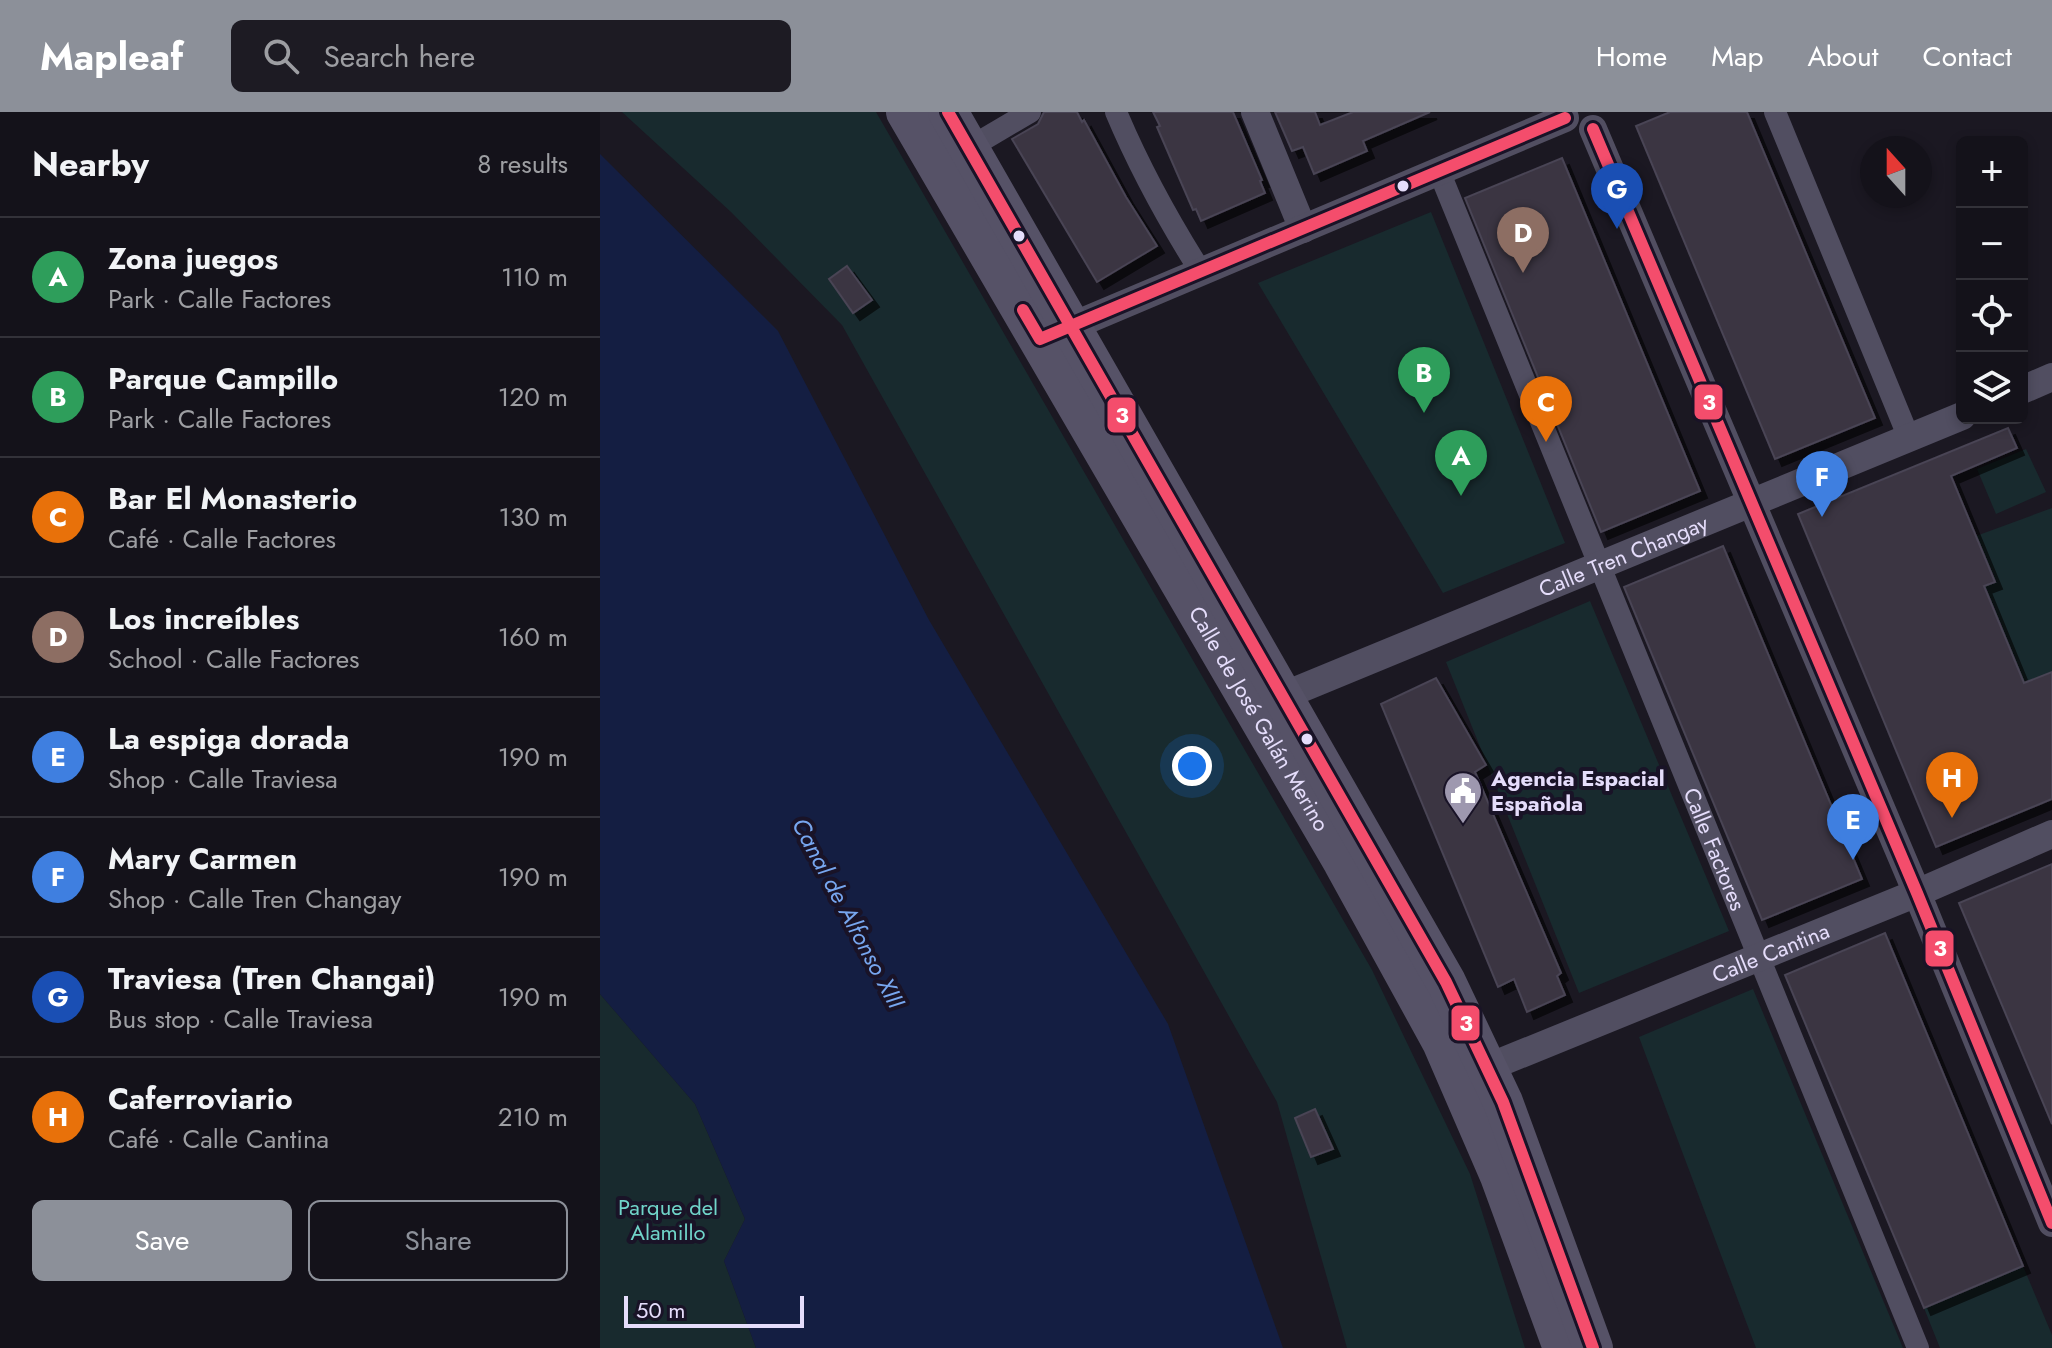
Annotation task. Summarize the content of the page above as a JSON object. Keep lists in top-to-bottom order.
{
  "streets": {
    "main road": ["Calle de José Galán Merino"],
    "street": ["Calle Tren Changay", "Calle Factores", "Calle Cantina"]
  },
  "crossings": [
    ["Calle Tren Changay", "Calle de José Galán Merino"],
    ["Calle Tren Changay", "Calle Factores"],
    ["Calle de José Galán Merino", "Calle Cantina"],
    ["Calle Factores", "Calle Cantina"]
  ],
  "water": ["Canal de Alfonso XIII"],
  "parks": ["Parque del Alamillo"],
  "places": {
    "public building": ["Agencia Espacial Española"]
  },
  "lines": ["transit line 3"],
  "scale_bar": "50 m",
  "north": "top",
  "page": {
    "header": "Mapleaf",
    "search": "Search here",
    "nav": [
      "Home",
      "Map",
      "About",
      "Contact"
    ],
    "heading": ["Nearby", "8 results"],
    "map_buttons": ["+", "−"],
    "pins": [
      "G",
      "D",
      "B",
      "C",
      "A",
      "F",
      "H",
      "E"
    ],
    "list": [
      {
        "mark": "A",
        "name": "Zona juegos",
        "note": "Park · Calle Factores",
        "value": "110 m"
      },
      {
        "mark": "B",
        "name": "Parque Campillo",
        "note": "Park · Calle Factores",
        "value": "120 m"
      },
      {
        "mark": "C",
        "name": "Bar El Monasterio",
        "note": "Café · Calle Factores",
        "value": "130 m"
      },
      {
        "mark": "D",
        "name": "Los increíbles",
        "note": "School · Calle Factores",
        "value": "160 m"
      },
      {
        "mark": "E",
        "name": "La espiga dorada",
        "note": "Shop · Calle Traviesa",
        "value": "190 m"
      },
      {
        "mark": "F",
        "name": "Mary Carmen",
        "note": "Shop · Calle Tren Changay",
        "value": "190 m"
      },
      {
        "mark": "G",
        "name": "Traviesa (Tren Changai)",
        "note": "Bus stop · Calle Traviesa",
        "value": "190 m"
      },
      {
        "mark": "H",
        "name": "Caferroviario",
        "note": "Café · Calle Cantina",
        "value": "210 m"
      }
    ],
    "buttons": ["Save", "Share"],
    "scale": "50 m"
  }
}
